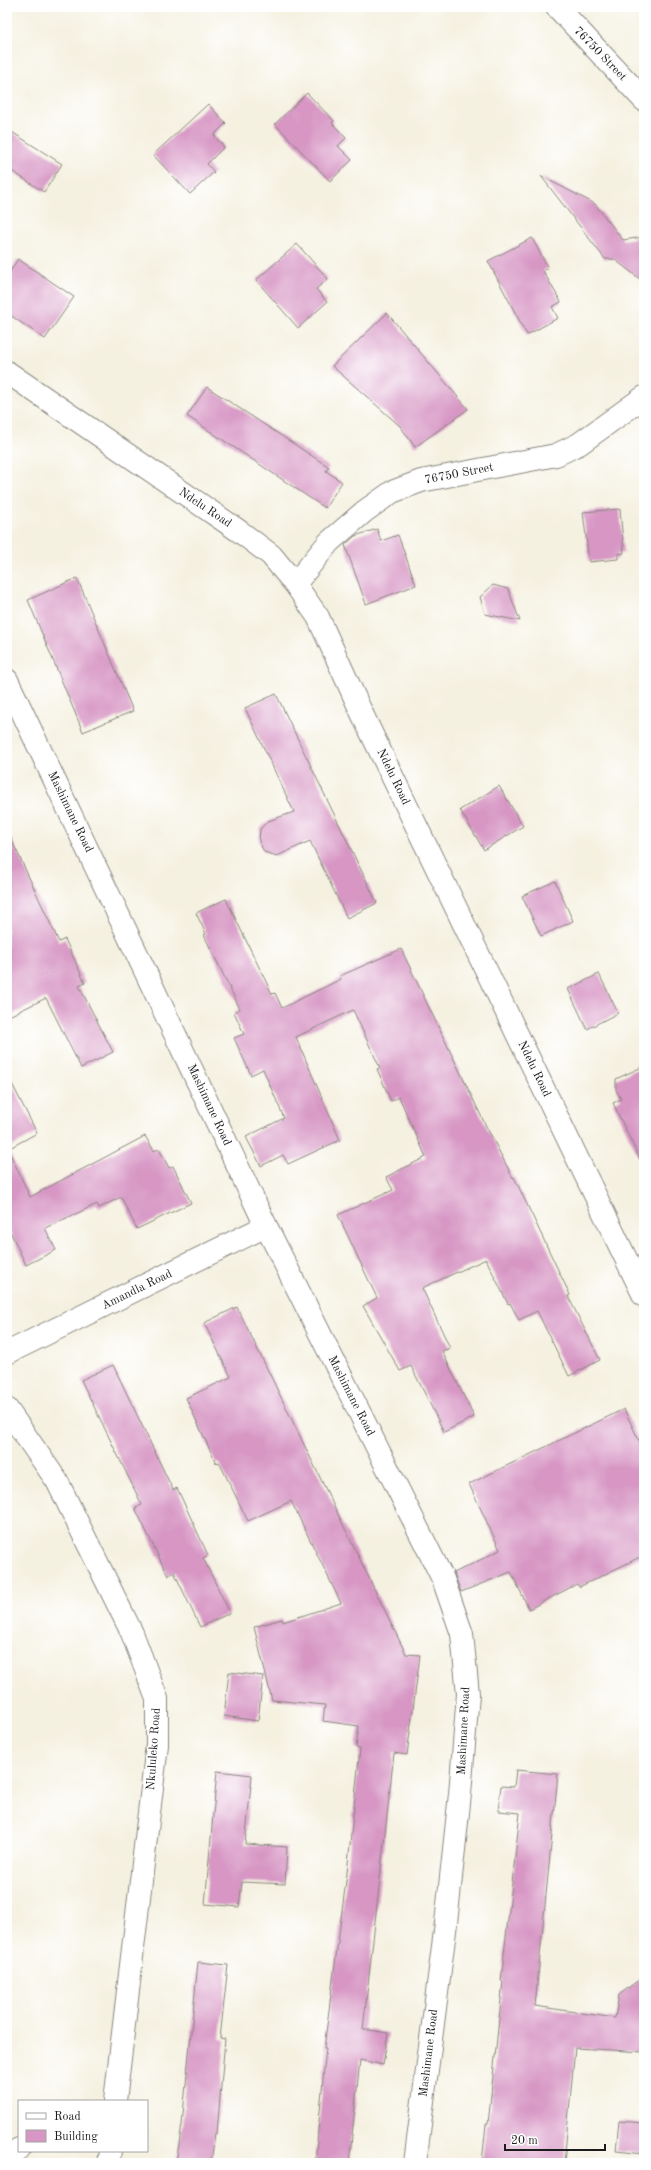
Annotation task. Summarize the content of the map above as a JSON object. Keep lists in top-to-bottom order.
{
  "streets": {
    "street": [
      "76750 Street",
      "Ndelu Road",
      "Mashimane Road",
      "Amandla Road",
      "Nkululeko Road"
    ]
  },
  "crossings": [
    ["76750 Street", "Ndelu Road"],
    ["Mashimane Road", "Amandla Road"]
  ],
  "legend": ["Road", "Building"],
  "scale_bar": "20 m"
}
